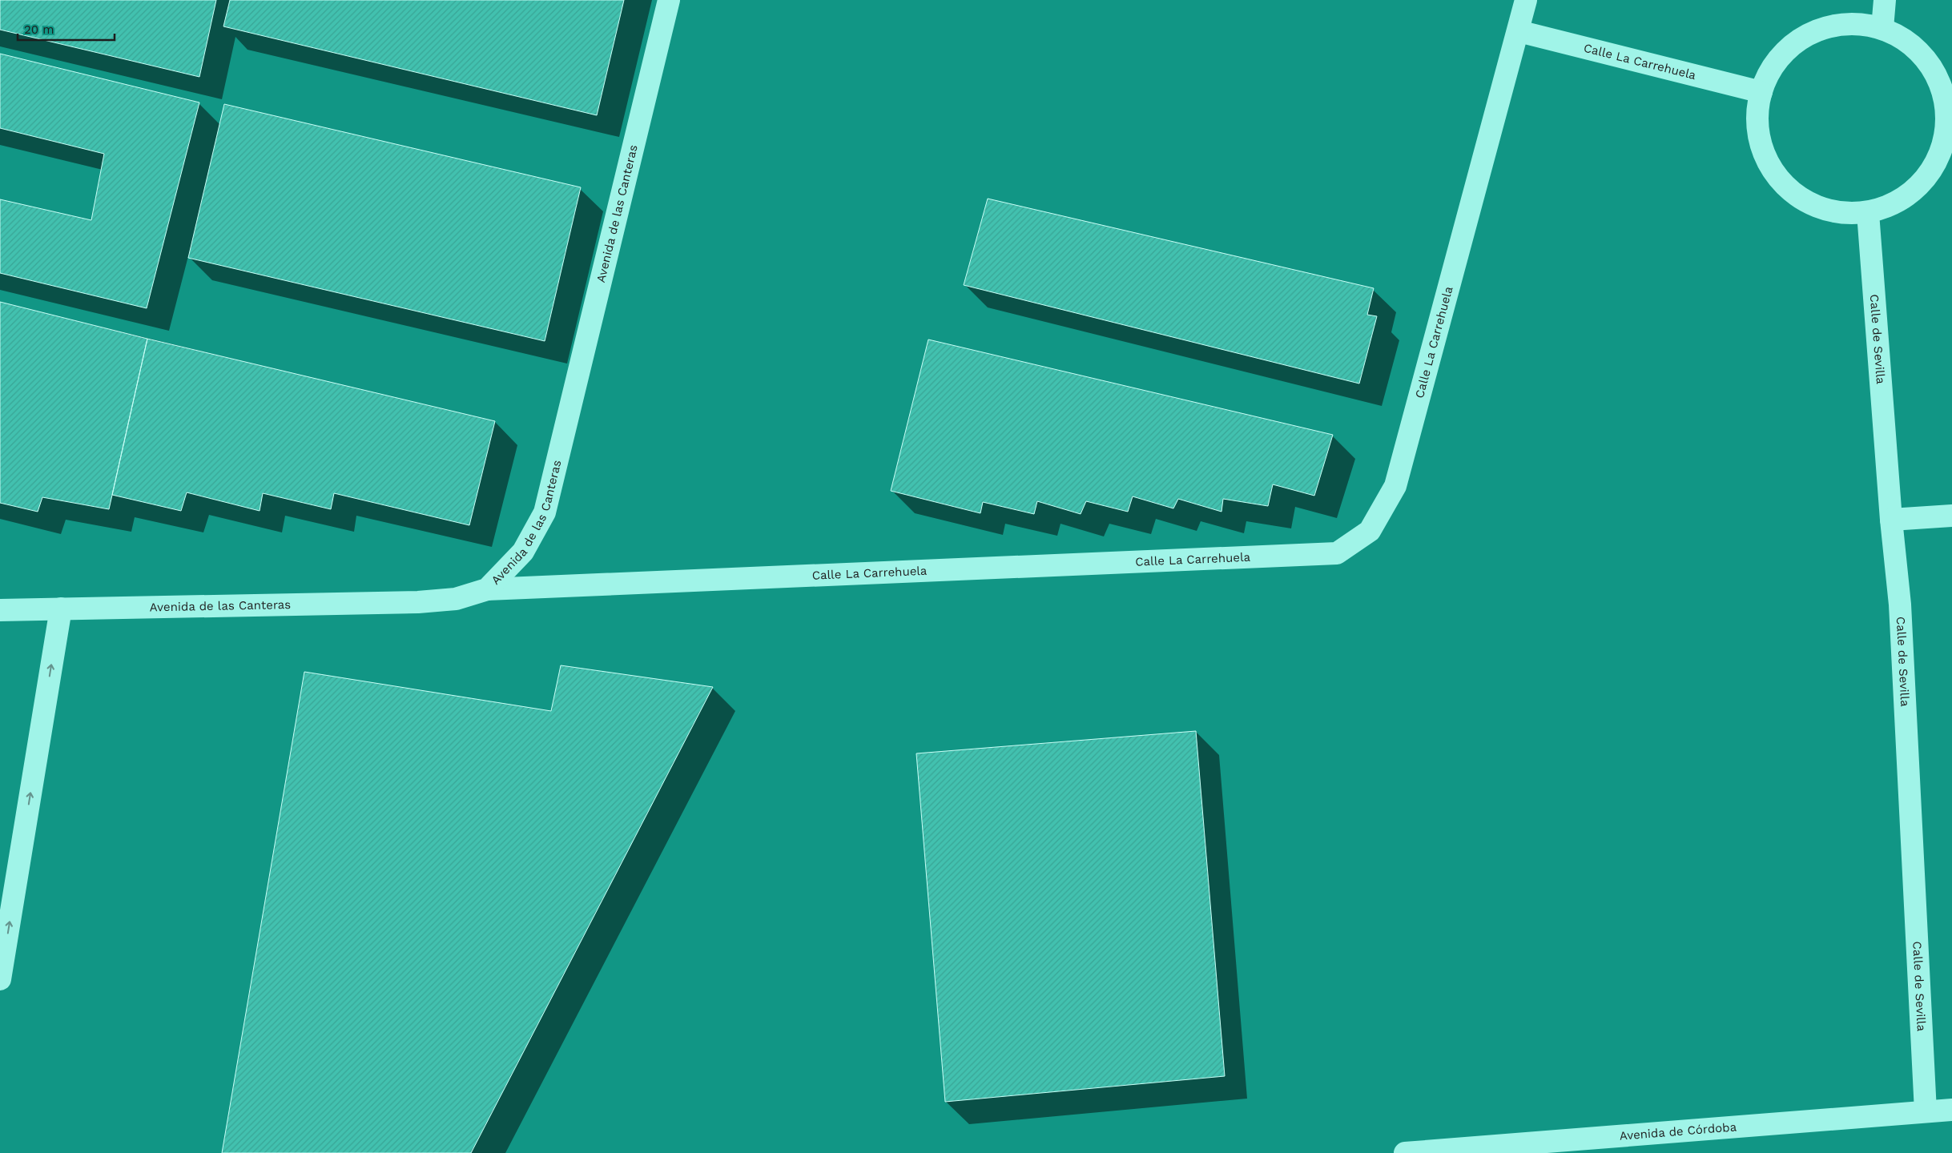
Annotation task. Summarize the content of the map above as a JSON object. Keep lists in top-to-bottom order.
{
  "streets": {
    "street": [
      "Calle La Carrehuela",
      "Avenida de las Canteras",
      "Calle de Sevilla",
      "Avenida de Córdoba"
    ]
  },
  "crossings": [
    ["Calle La Carrehuela", "Avenida de las Canteras"],
    ["Calle de Sevilla", "Avenida de Córdoba"]
  ],
  "scale_bar": "20 m"
}
